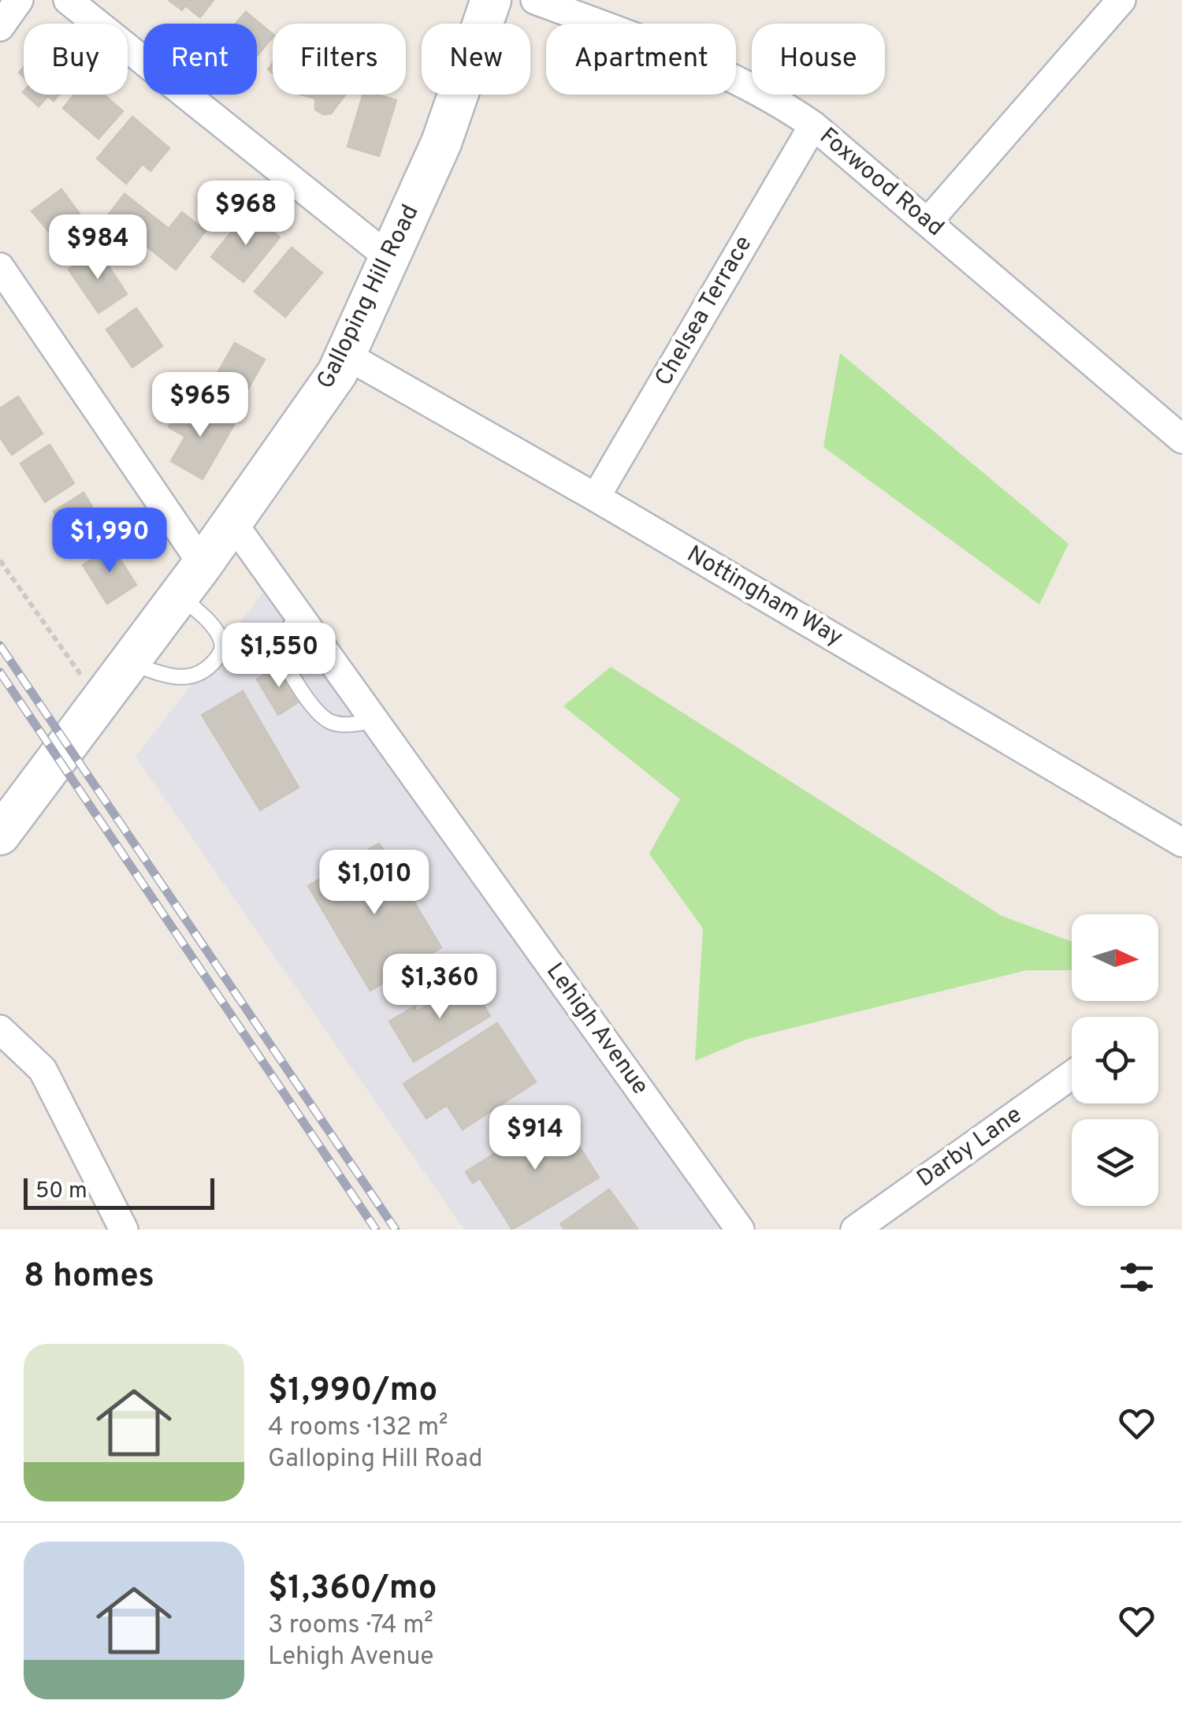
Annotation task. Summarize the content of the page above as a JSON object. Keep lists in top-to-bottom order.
{
  "streets": {
    "main road": ["Galloping Hill Road"],
    "street": [
      "Foxwood Road",
      "Chelsea Terrace",
      "Nottingham Way",
      "Lehigh Avenue",
      "Darby Lane"
    ]
  },
  "crossings": [
    ["Foxwood Road", "Chelsea Terrace"],
    ["Galloping Hill Road", "Nottingham Way"],
    ["Galloping Hill Road", "Lehigh Avenue"],
    ["Chelsea Terrace", "Nottingham Way"]
  ],
  "scale_bar": "50 m",
  "north": "right",
  "page": {
    "chip": [
      "Buy",
      "Rent",
      "Filters",
      "New",
      "Apartment",
      "House"
    ],
    "price": [
      "$968",
      "$984",
      "$965",
      "$1,990",
      "$1,550",
      "$1,010",
      "$1,360",
      "$914"
    ],
    "scale": "50 m",
    "heading": "8 homes",
    "list": [
      {
        "name": "$1,990/mo",
        "note": "4 rooms · 132 m² · Galloping Hill Road"
      },
      {
        "name": "$1,360/mo",
        "note": "3 rooms · 74 m² · Lehigh Avenue"
      }
    ]
  }
}
